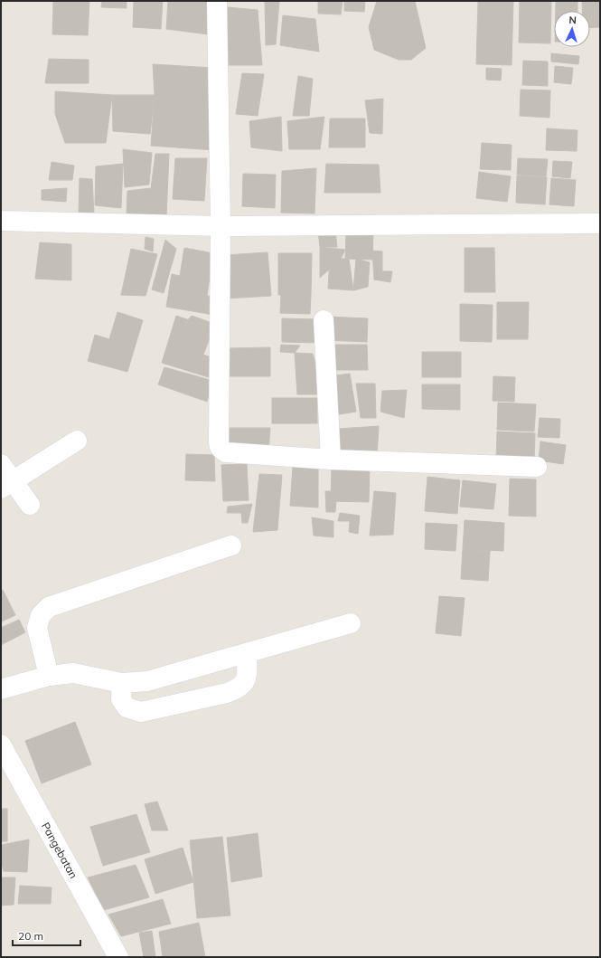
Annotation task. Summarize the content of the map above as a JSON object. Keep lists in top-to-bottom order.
{
  "streets": {
    "street": ["Pangebatan"]
  },
  "scale_bar": "20 m",
  "north": "top"
}
